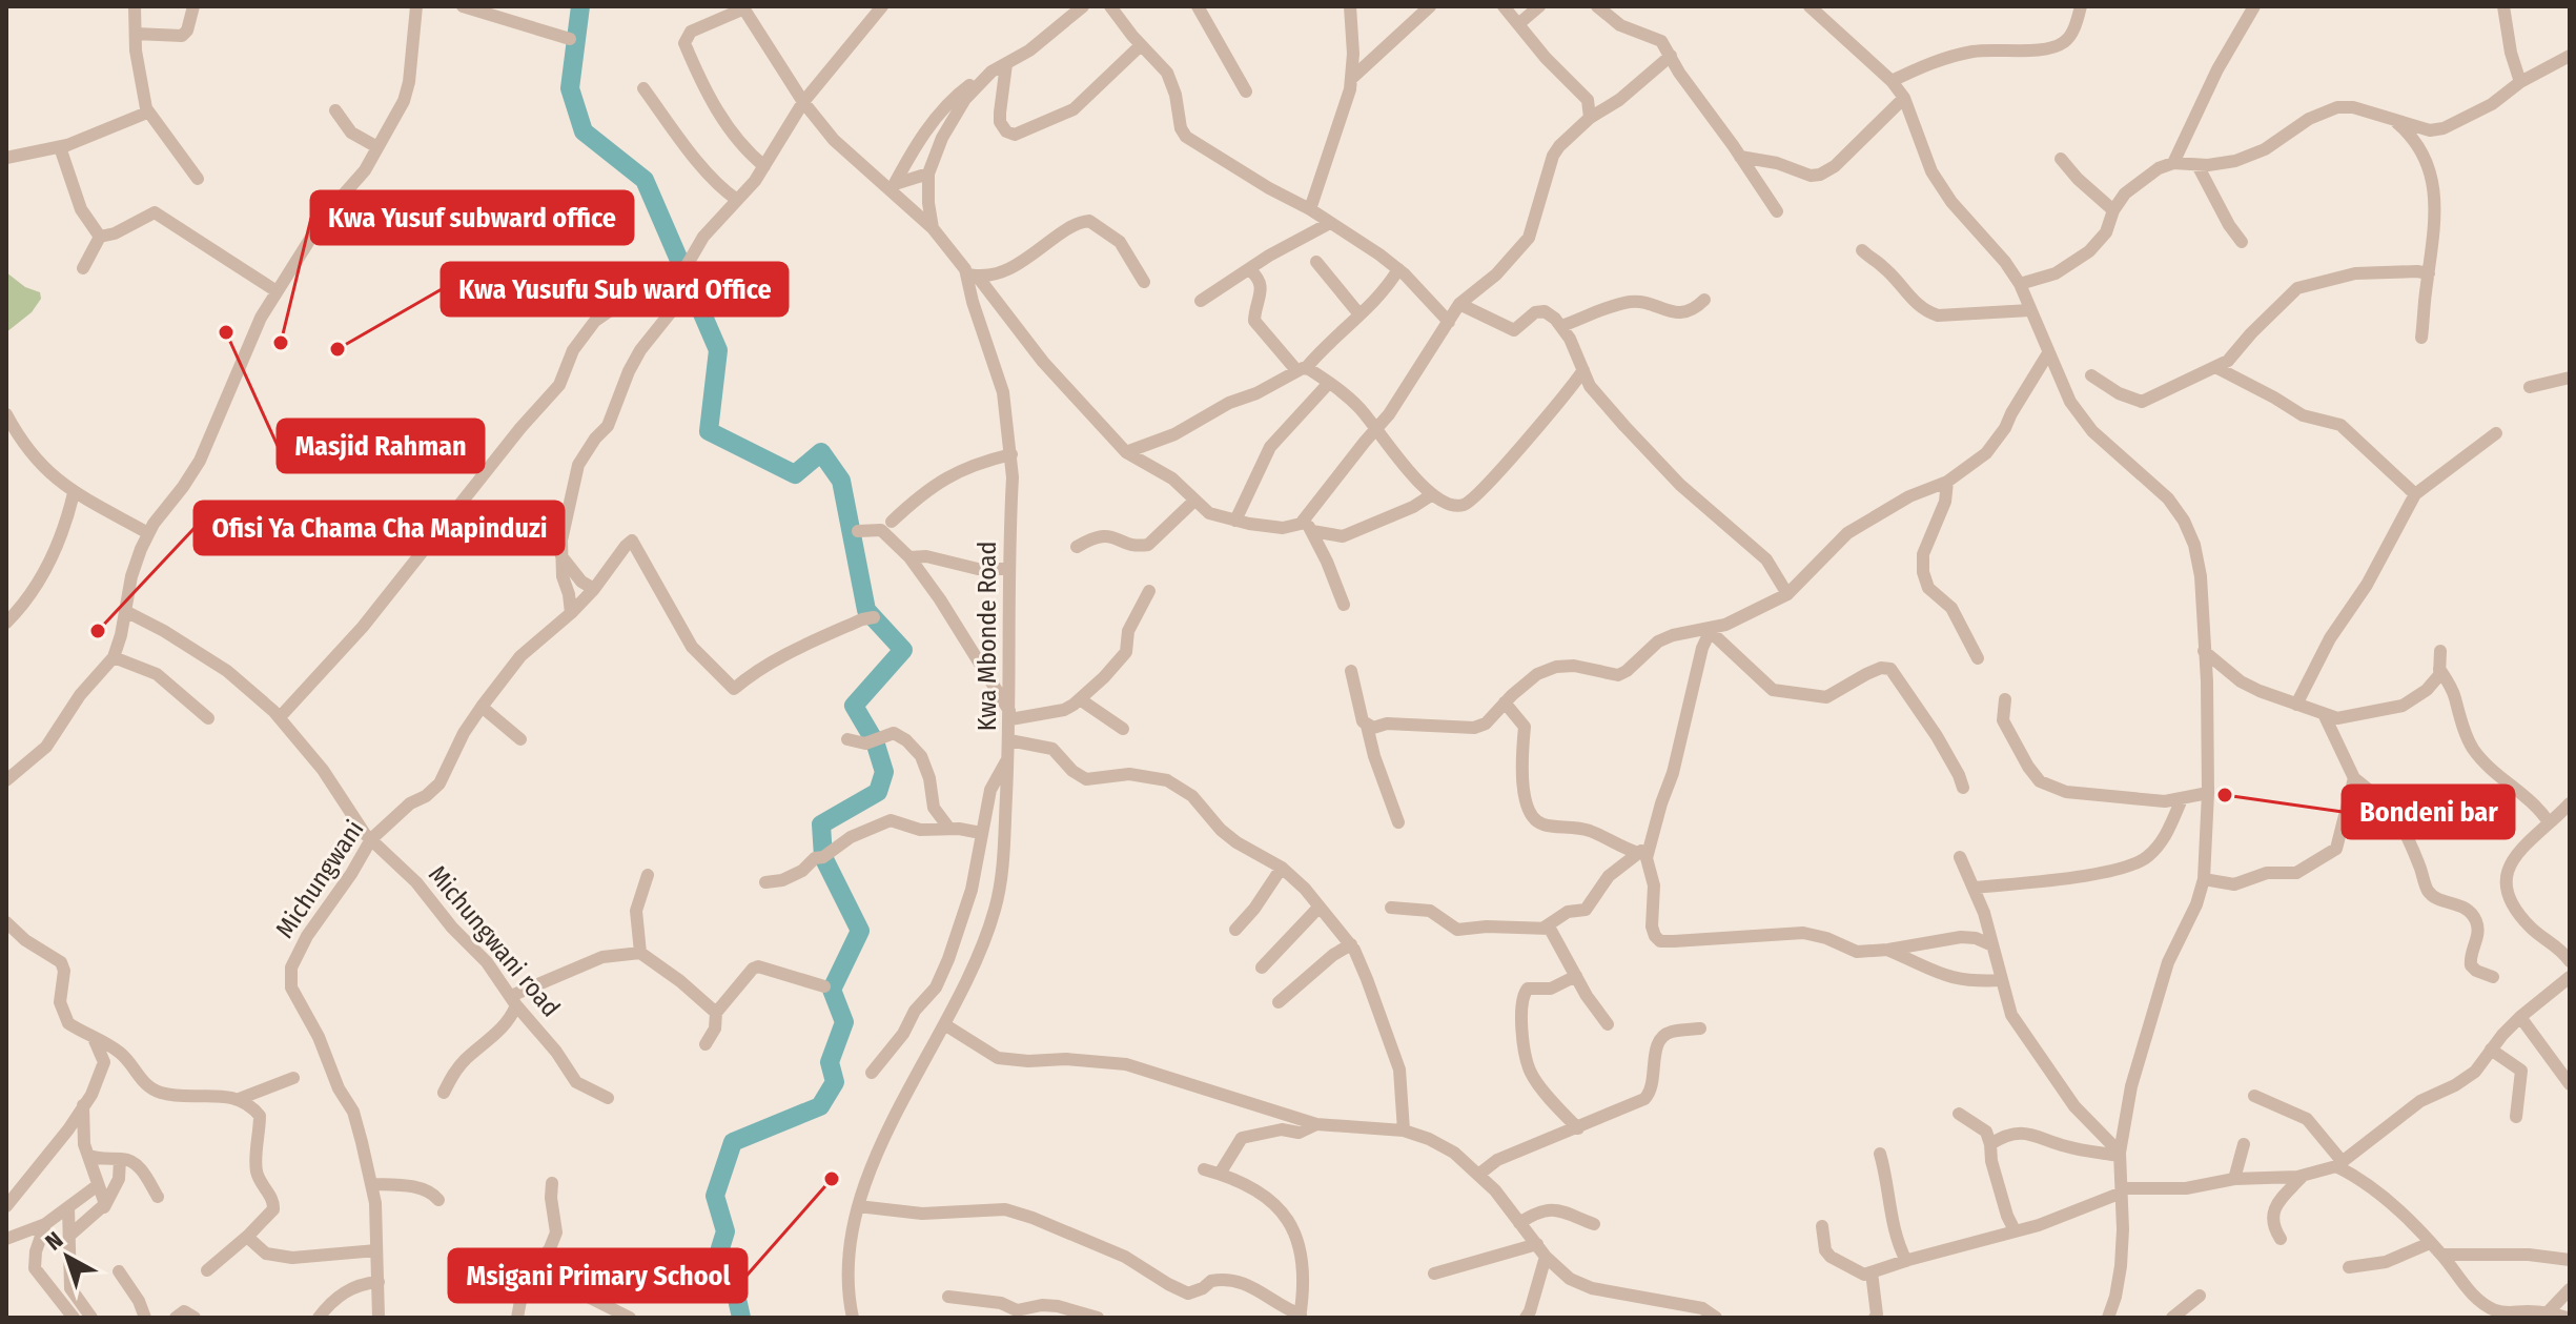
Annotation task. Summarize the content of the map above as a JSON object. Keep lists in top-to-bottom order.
{
  "streets": {
    "street": ["Kwa Mbonde Road", "Michungwani", "Michungwani road"]
  },
  "crossings": [
    ["Michungwani", "Michungwani road"]
  ],
  "places": [
    "Masjid Rahman",
    "Kwa Yusuf subward office",
    "Kwa Yusufu Sub ward Office",
    "Ofisi Ya Chama Cha Mapinduzi",
    "Bondeni bar",
    "Msigani Primary School"
  ],
  "north": "top left"
}
